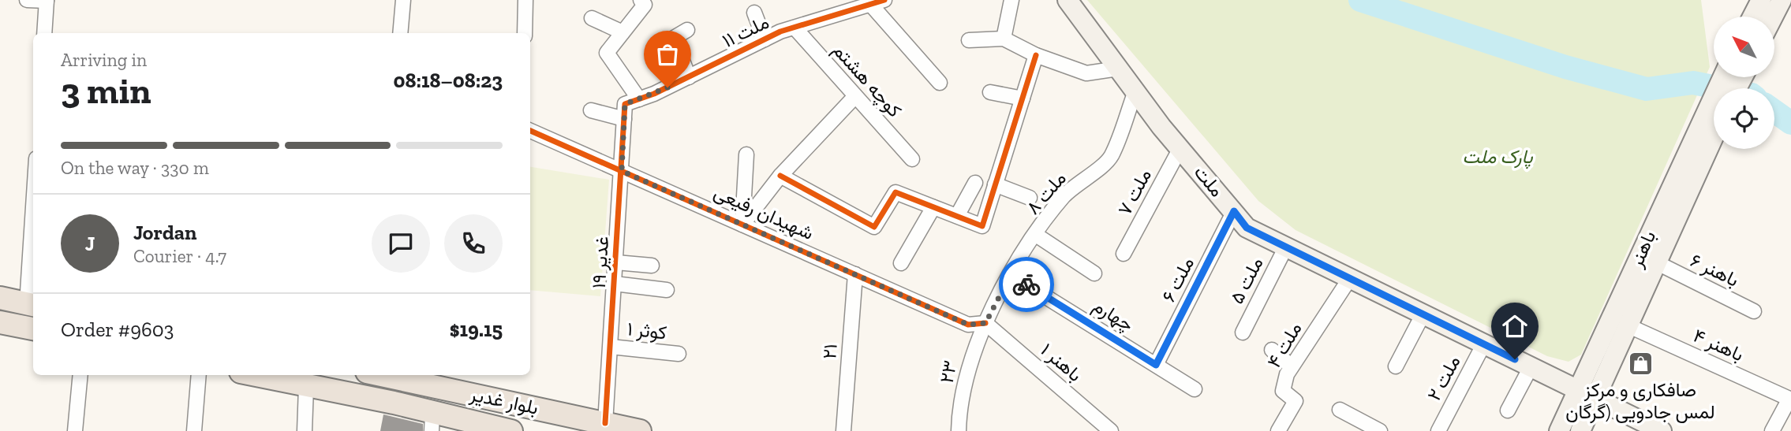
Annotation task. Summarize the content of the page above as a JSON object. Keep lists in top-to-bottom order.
{
  "streets": {
    "main road": ["ملت", "باهنر", "بلوار غدیر"],
    "street": [
      "۱۱ ملت",
      "کوچه هشتم",
      "۷ ملت",
      "۸ ملت",
      "شهیدان رفیعی",
      "۱۹ غدیر",
      "۶ باهنر",
      "۶ ملت",
      "۵ ملت",
      "چهارم",
      "۱ کوثر",
      "۴ ملت",
      "۴ باهنر",
      "۲۱",
      "باهنر ۱",
      "۲۳",
      "۲ ملت"
    ]
  },
  "crossings": [
    ["۱۱ ملت", "کوچه هشتم"],
    ["۱۱ ملت", "۱۹ غدیر"],
    ["ملت", "۷ ملت"],
    ["ملت", "۸ ملت"],
    ["ملت", "باهنر"],
    ["ملت", "۶ ملت"],
    ["ملت", "۵ ملت"],
    ["ملت", "۴ ملت"],
    ["ملت", "۲ ملت"],
    ["۸ ملت", "شهیدان رفیعی"],
    ["۸ ملت", "چهارم"],
    ["۸ ملت", "باهنر ۱"],
    ["۸ ملت", "۲۳"],
    ["شهیدان رفیعی", "۱۹ غدیر"],
    ["شهیدان رفیعی", "۲۱"],
    ["شهیدان رفیعی", "باهنر ۱"],
    ["شهیدان رفیعی", "۲۳"],
    ["باهنر", "۶ باهنر"],
    ["باهنر", "۴ باهنر"],
    ["۱۹ غدیر", "۱ کوثر"],
    ["۱۹ غدیر", "بلوار غدیر"],
    ["۶ ملت", "چهارم"],
    ["باهنر ۱", "۲۳"]
  ],
  "parks": ["پارک ملت"],
  "places": {
    "shop": ["صافکاری و مرکز لمس جادویی (گرگان"]
  },
  "north": "top left",
  "page": {
    "heading": ["3 min", "Arriving in", "08:18–08:23"],
    "panel": [
      "Jordan",
      "Courier · 4.7",
      "Order #9603",
      "$19.15"
    ],
    "bar": "On the way · 330 m",
    "round": "J"
  }
}
